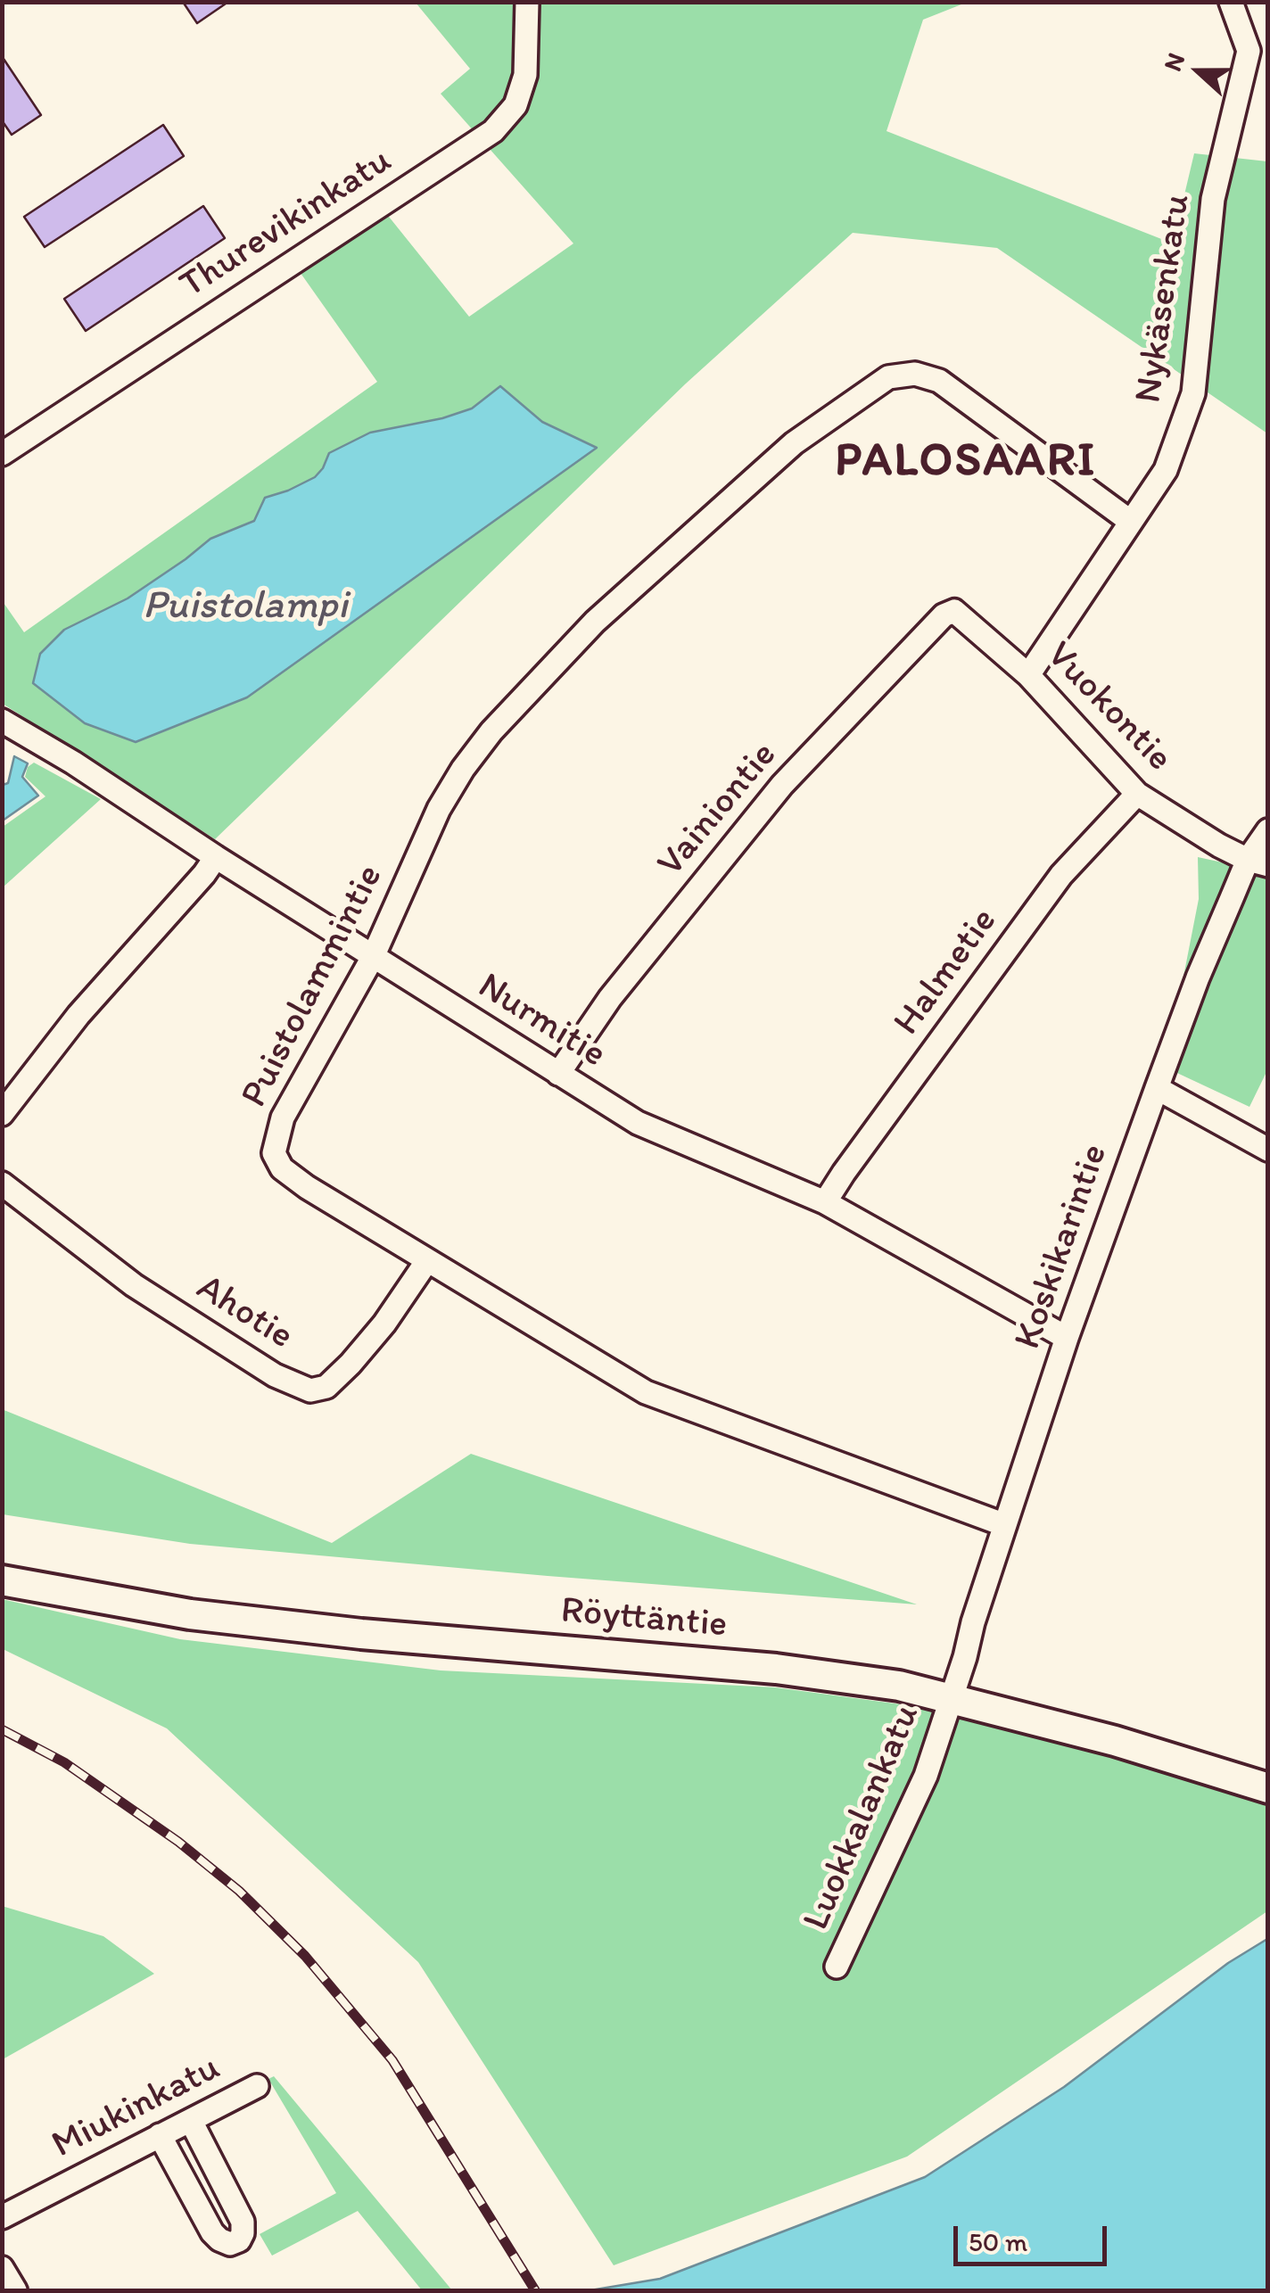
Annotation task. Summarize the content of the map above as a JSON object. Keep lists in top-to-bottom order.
{
  "streets": {
    "street": [
      "Thurevikinkatu",
      "Nykäsenkatu",
      "Vuokontie",
      "Vainiontie",
      "Halmetie",
      "Puistolammintie",
      "Nurmitie",
      "Koskikarintie",
      "Ahotie",
      "Röyttäntie",
      "Luokkalankatu",
      "Miukinkatu"
    ]
  },
  "crossings": [
    ["Nykäsenkatu", "Vuokontie"],
    ["Nykäsenkatu", "Puistolammintie"],
    ["Vuokontie", "Vainiontie"],
    ["Vuokontie", "Halmetie"],
    ["Vuokontie", "Koskikarintie"],
    ["Vainiontie", "Nurmitie"],
    ["Halmetie", "Nurmitie"],
    ["Puistolammintie", "Nurmitie"],
    ["Puistolammintie", "Koskikarintie"],
    ["Puistolammintie", "Ahotie"],
    ["Nurmitie", "Koskikarintie"],
    ["Koskikarintie", "Röyttäntie"],
    ["Koskikarintie", "Luokkalankatu"],
    ["Röyttäntie", "Luokkalankatu"]
  ],
  "districts": ["PALOSAARI"],
  "water": ["Puistolampi"],
  "scale_bar": "50 m",
  "north": "left"
}
